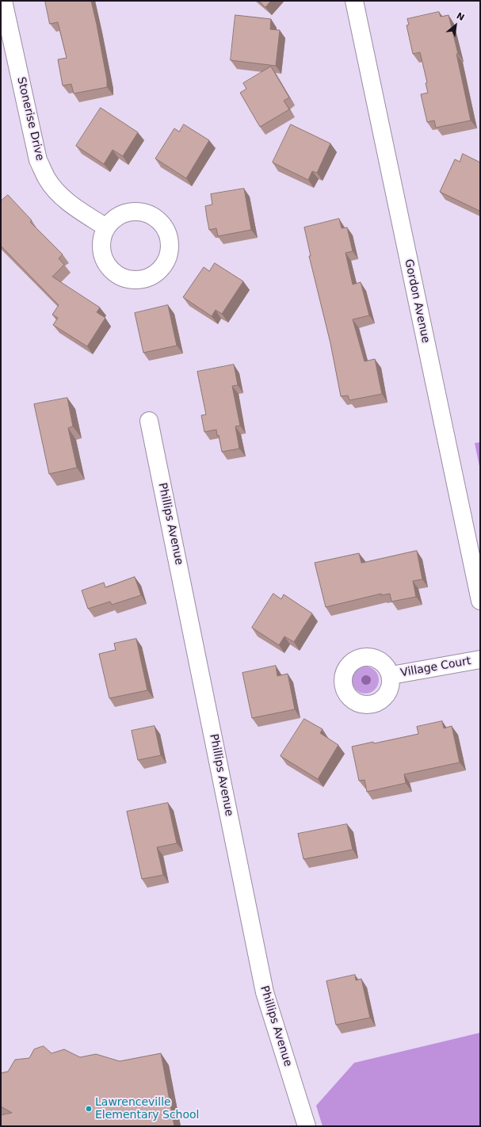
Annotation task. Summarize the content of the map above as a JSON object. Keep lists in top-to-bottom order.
{
  "streets": {
    "street": [
      "Stonerise Drive",
      "Gordon Avenue",
      "Phillips Avenue",
      "Village Court"
    ]
  },
  "places": ["Lawrenceville Elementary School"],
  "north": "top right"
}
